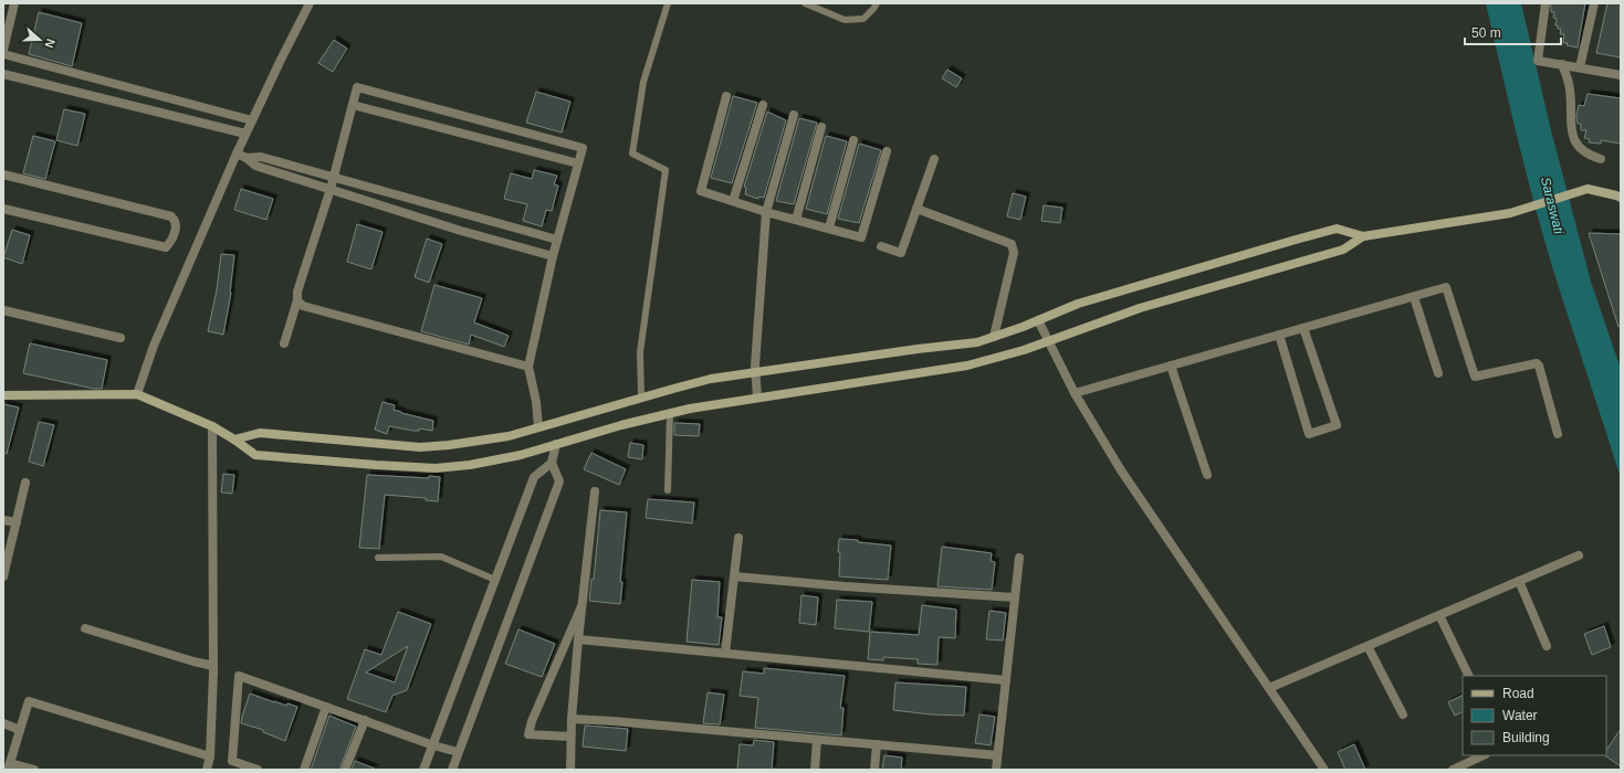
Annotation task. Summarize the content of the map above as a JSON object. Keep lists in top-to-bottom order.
{
  "water": ["Saraswati"],
  "legend": ["Road", "Water", "Building"],
  "scale_bar": "50 m",
  "north": "right"
}
